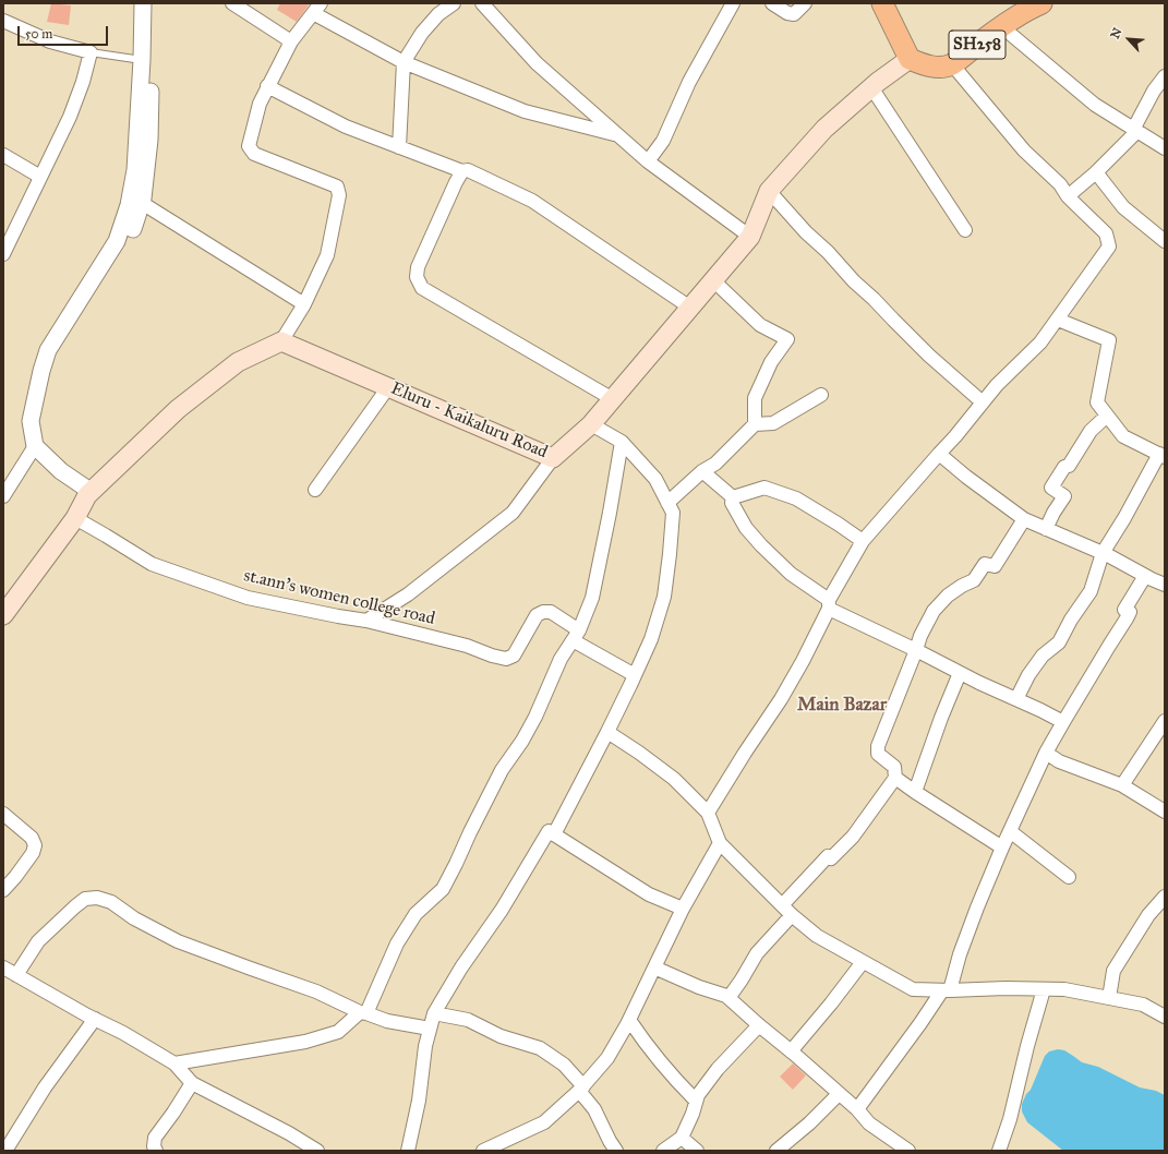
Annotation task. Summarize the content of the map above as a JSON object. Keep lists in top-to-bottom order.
{
  "streets": {
    "main road": ["SH258", "Eluru - Kaikaluru Road"],
    "street": ["st.ann's women college road"]
  },
  "crossings": [
    ["SH258", "Eluru - Kaikaluru Road"]
  ],
  "districts": ["Main Bazar"],
  "scale_bar": "50 m",
  "north": "top left"
}
